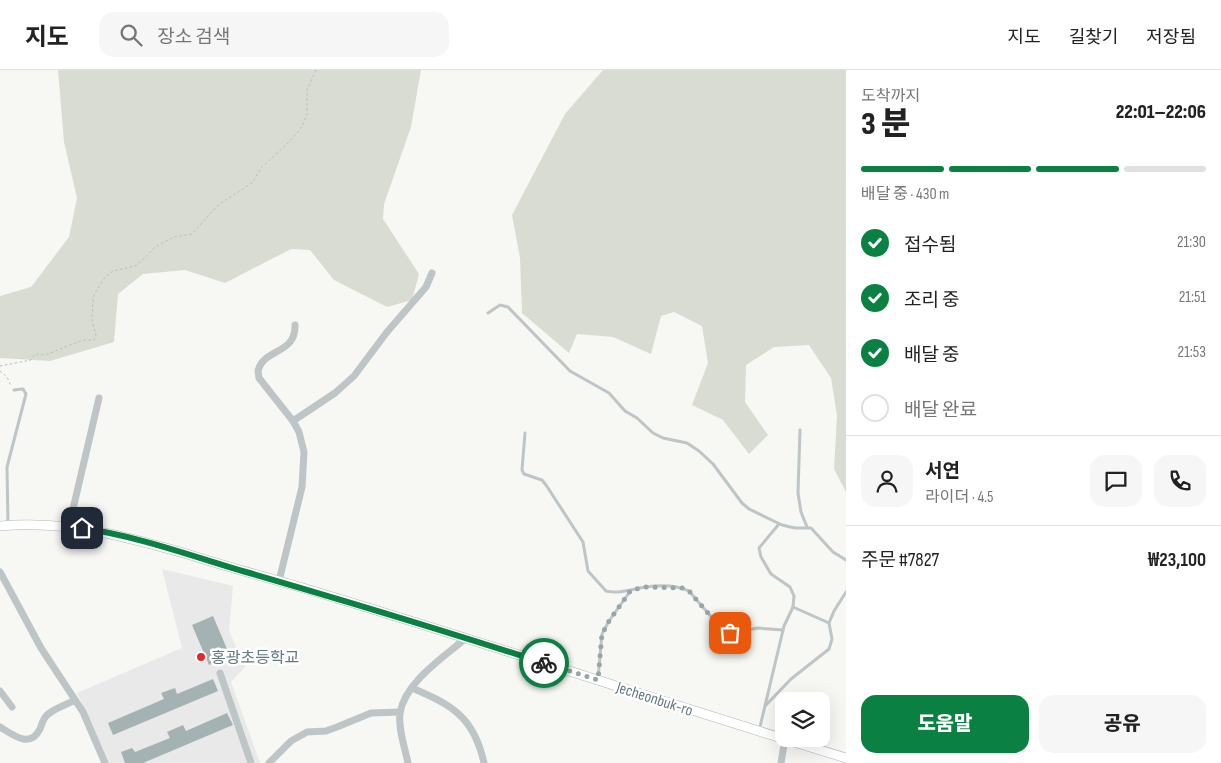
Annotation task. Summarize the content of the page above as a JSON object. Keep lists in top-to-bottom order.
{
  "streets": {
    "street": ["Jecheonbuk-ro"]
  },
  "places": ["홍광초등학교"],
  "page": {
    "header": "지도",
    "search": "장소 검색",
    "nav": ["지도", "길찾기", "저장됨"],
    "heading": ["3 분", "도착까지", "22:01–22:06"],
    "panel": [
      "서연",
      "라이더 · 4.5",
      "주문 #7827",
      "₩23,100"
    ],
    "bar": "배달 중 · 430 m",
    "list": [
      ["접수됨", "21:30"],
      ["조리 중", "21:51"],
      ["배달 중", "21:53"],
      "배달 완료"
    ],
    "buttons": ["도움말", "공유"]
  }
}
